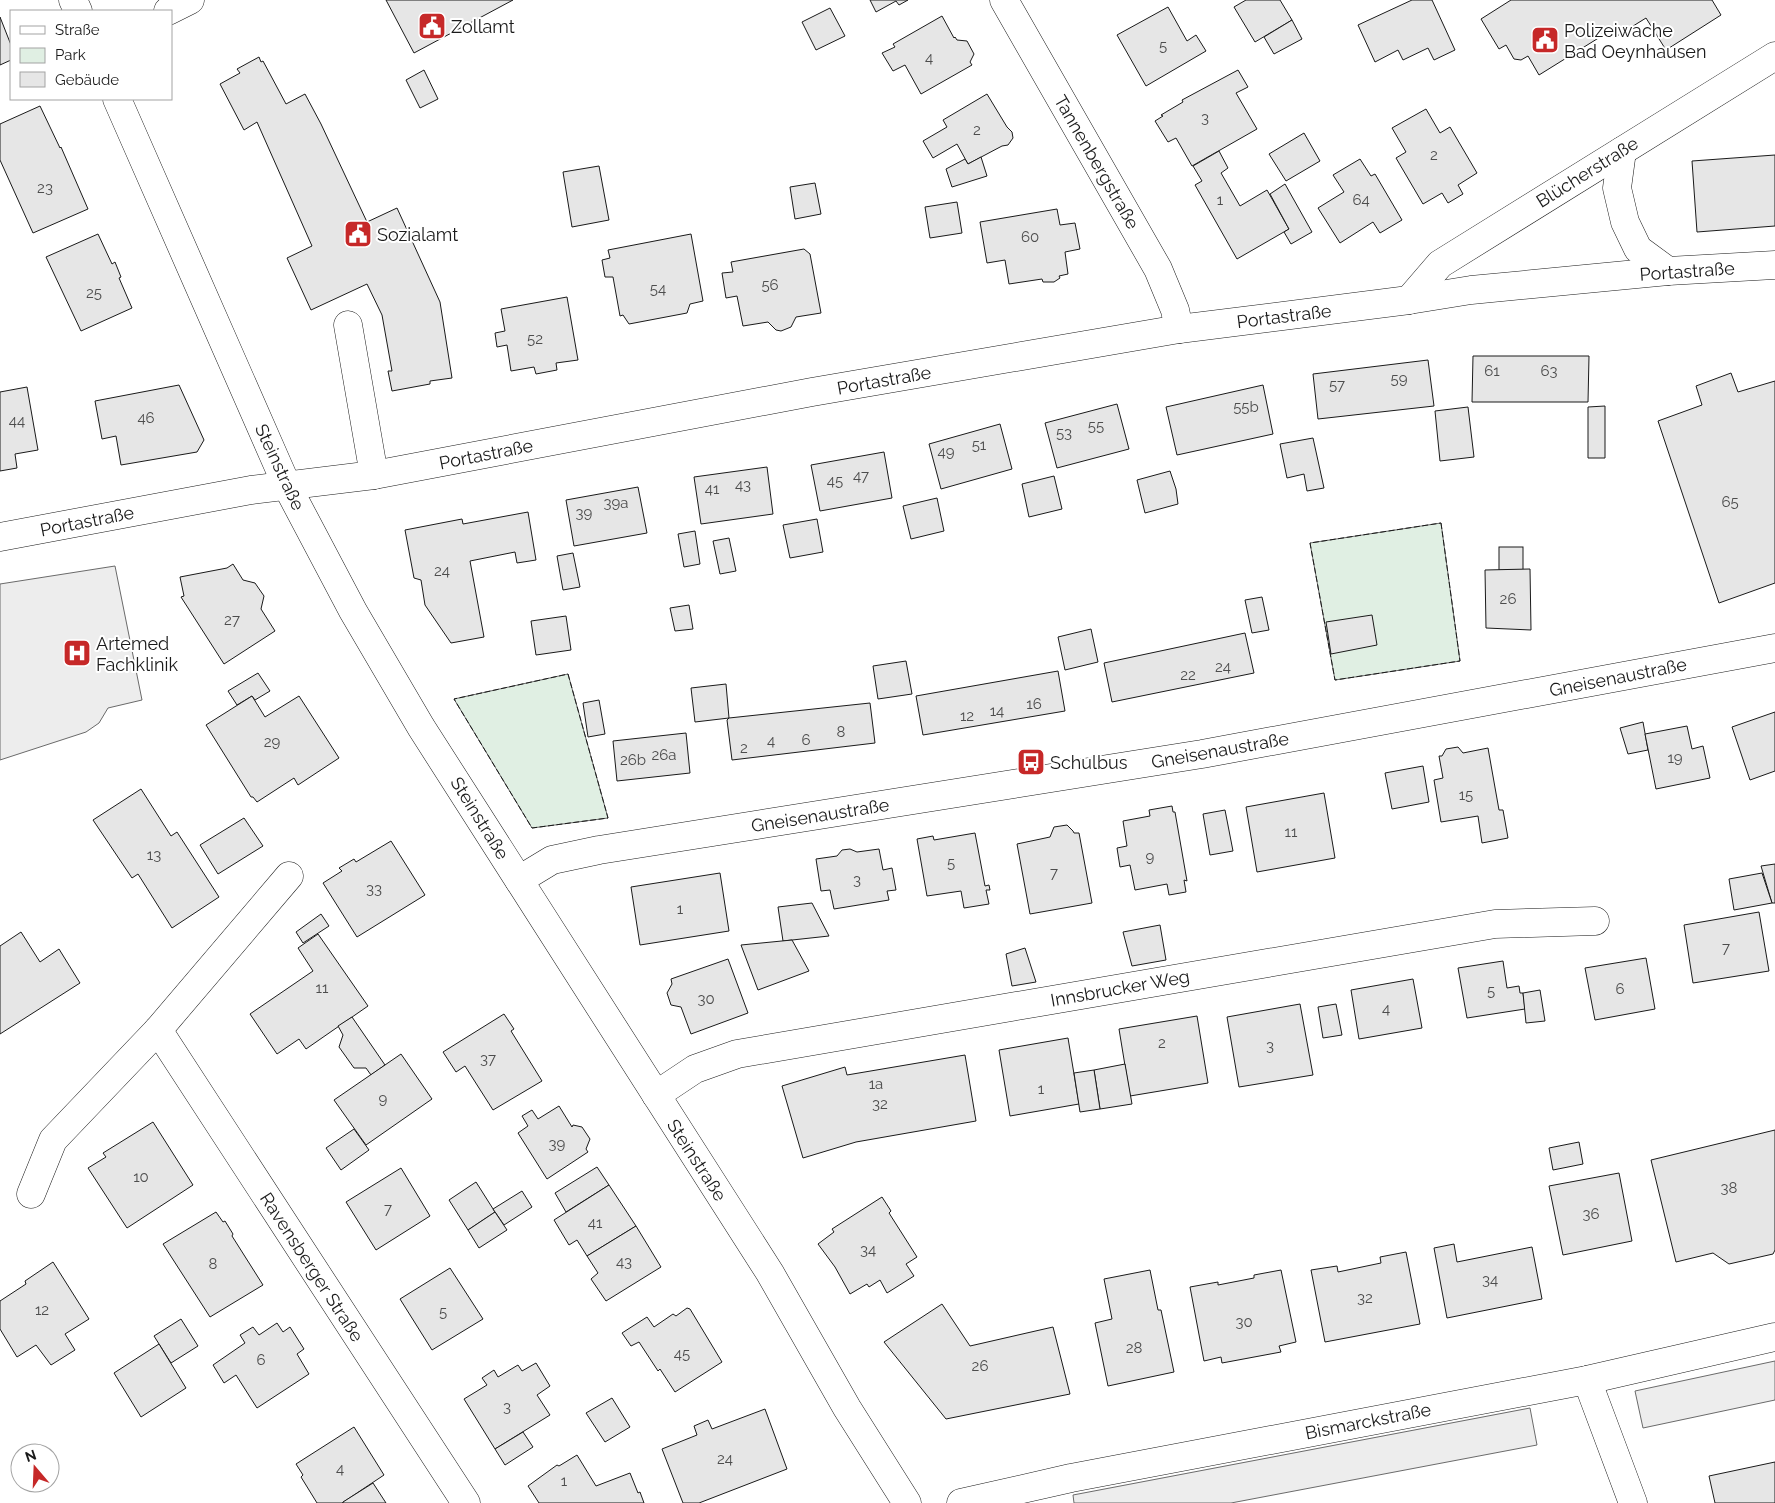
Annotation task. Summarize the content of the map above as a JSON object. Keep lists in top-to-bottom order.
{
  "streets": {
    "street": [
      "Tannenbergstraße",
      "Blücherstraße",
      "Portastraße",
      "Steinstraße",
      "Gneisenaustraße",
      "Innsbrucker Weg",
      "Ravensberger Straße",
      "Bismarckstraße"
    ]
  },
  "crossings": [
    ["Tannenbergstraße", "Portastraße"],
    ["Blücherstraße", "Portastraße"],
    ["Portastraße", "Steinstraße"],
    ["Steinstraße", "Gneisenaustraße"],
    ["Steinstraße", "Innsbrucker Weg"]
  ],
  "places": {
    "public building": ["Zollamt", "Polizeiwache Bad Oeynhausen", "Sozialamt"],
    "hospital": ["Artemed Fachklinik"],
    "bus stop": ["Schulbus"]
  },
  "house_numbers": [
    "5",
    "4",
    "3",
    "2",
    "2",
    "23",
    "1",
    "64",
    "60",
    "56",
    "54",
    "25",
    "52",
    "61",
    "63",
    "59",
    "57",
    "55b",
    "46",
    "44",
    "55",
    "53",
    "51",
    "49",
    "47",
    "45",
    "43",
    "41",
    "65",
    "39a",
    "39",
    "24",
    "26",
    "27",
    "24",
    "22",
    "16",
    "14",
    "12",
    "8",
    "6",
    "4",
    "29",
    "2",
    "26a",
    "19",
    "26b",
    "15",
    "11",
    "13",
    "9",
    "5",
    "7",
    "3",
    "33",
    "1",
    "7",
    "11",
    "6",
    "5",
    "30",
    "4",
    "2",
    "3",
    "37",
    "1a",
    "1",
    "9",
    "32",
    "39",
    "10",
    "38",
    "7",
    "36",
    "41",
    "34",
    "43",
    "8",
    "34",
    "32",
    "12",
    "5",
    "30",
    "28",
    "45",
    "6",
    "26",
    "3",
    "24",
    "4",
    "1"
  ],
  "legend": ["Straße", "Park", "Gebäude"],
  "north": "top"
}
